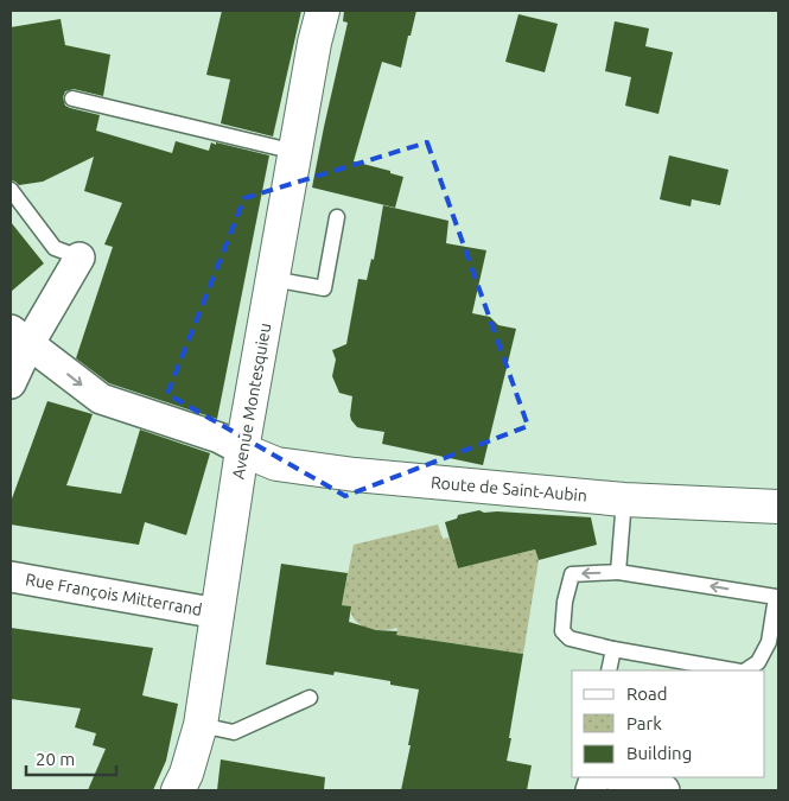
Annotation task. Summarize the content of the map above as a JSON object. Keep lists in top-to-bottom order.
{
  "streets": {
    "main road": ["Avenue Montesquieu", "Route de Saint-Aubin"],
    "street": ["Rue François Mitterrand"]
  },
  "crossings": [
    ["Avenue Montesquieu", "Route de Saint-Aubin"],
    ["Avenue Montesquieu", "Rue François Mitterrand"]
  ],
  "legend": ["Road", "Park", "Building"],
  "scale_bar": "20 m"
}
